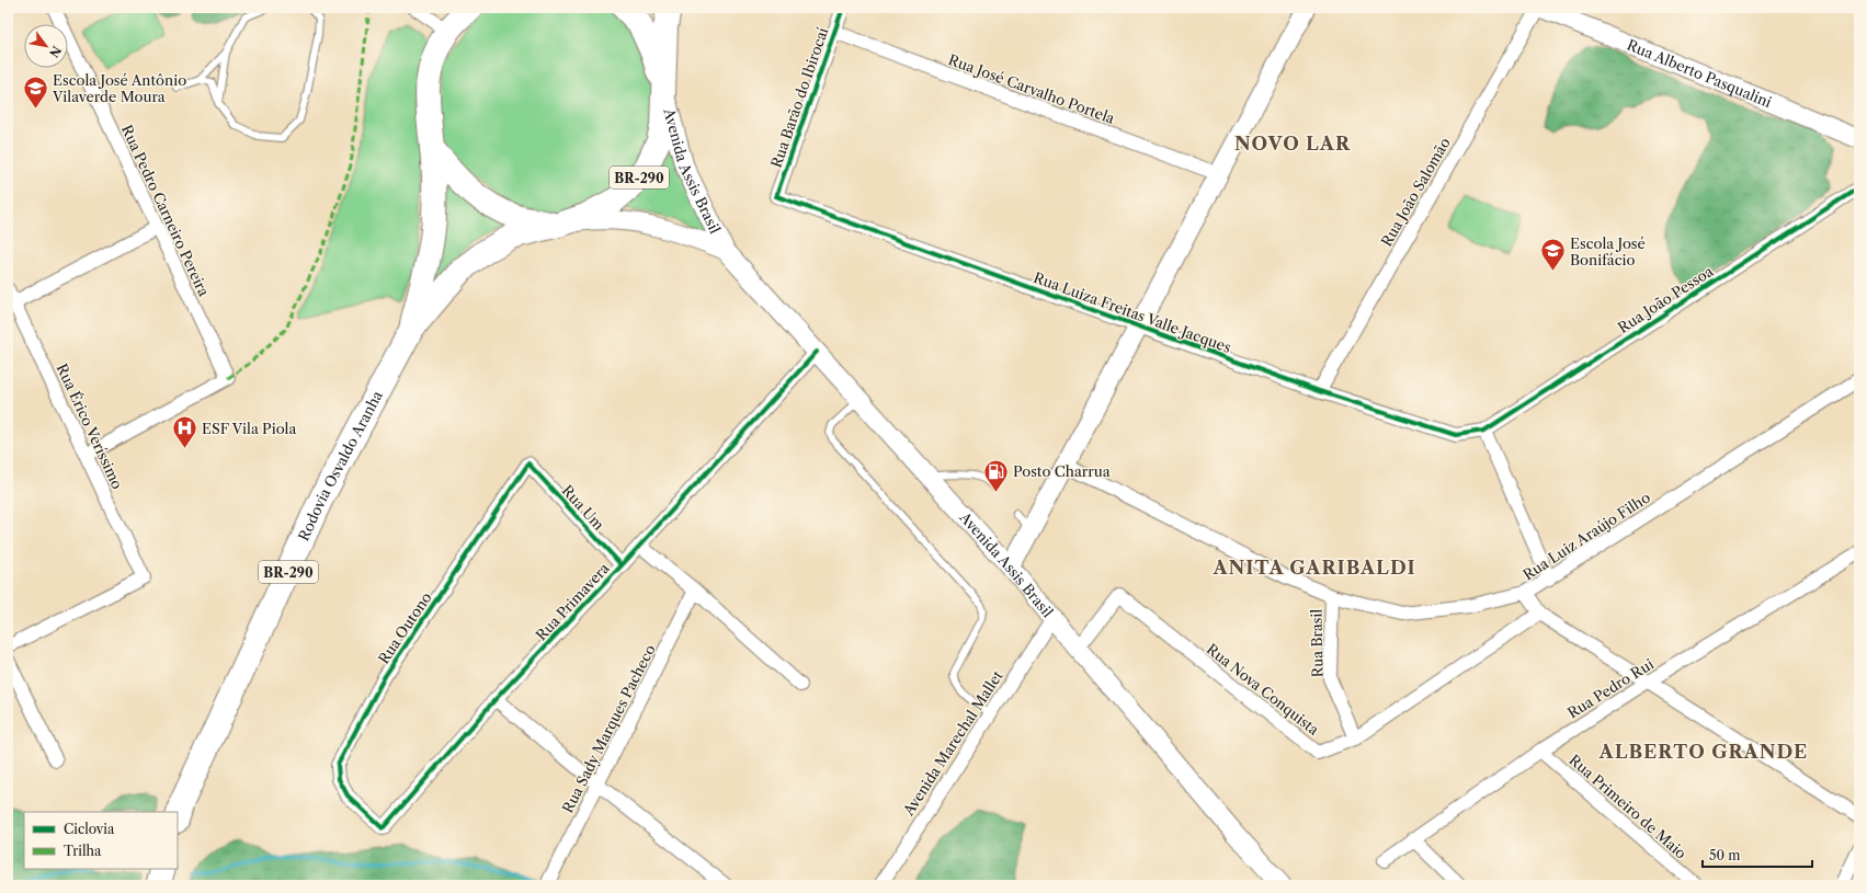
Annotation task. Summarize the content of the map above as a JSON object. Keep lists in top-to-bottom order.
{
  "streets": {
    "highway": ["BR-290", "Rodovia Osvaldo Aranha"],
    "main road": ["Rua Alberto Pasqualini", "Avenida Assis Brasil"],
    "street": [
      "Rua José Carvalho Portela",
      "Rua Barão do Ibirocaí",
      "Rua João Salomão",
      "Rua Pedro Carneiro Pereira",
      "Rua João Pessoa",
      "Rua Luiza Freitas Valle Jacques",
      "Rua Érico Veríssimo",
      "Rua Um",
      "Rua Luiz Araújo Filho",
      "Rua Primavera",
      "Rua Outono",
      "Rua Brasil",
      "Rua Pedro Rui",
      "Rua Nova Conquista",
      "Rua Sady Marques Pacheco",
      "Avenida Marechal Mallet",
      "Rua Primeiro de Maio"
    ]
  },
  "crossings": [
    ["Rua Alberto Pasqualini", "Rua João Salomão"],
    ["Rua José Carvalho Portela", "Rua Barão do Ibirocaí"],
    ["Rua Barão do Ibirocaí", "Rua Luiza Freitas Valle Jacques"],
    ["Avenida Assis Brasil", "BR-290"],
    ["Avenida Assis Brasil", "Rua Primavera"],
    ["Avenida Assis Brasil", "Rua Nova Conquista"],
    ["Avenida Assis Brasil", "Avenida Marechal Mallet"],
    ["BR-290", "Rodovia Osvaldo Aranha"],
    ["Rua João Salomão", "Rua Luiza Freitas Valle Jacques"],
    ["Rua Pedro Carneiro Pereira", "Rua Érico Veríssimo"],
    ["Rua João Pessoa", "Rua Luiza Freitas Valle Jacques"],
    ["Rua Um", "Rua Primavera"],
    ["Rua Um", "Rua Outono"],
    ["Rua Luiz Araújo Filho", "Rua Brasil"],
    ["Rua Primavera", "Rua Outono"],
    ["Rua Brasil", "Rua Nova Conquista"],
    ["Rua Pedro Rui", "Rua Primeiro de Maio"]
  ],
  "districts": ["NOVO LAR", "ANITA GARIBALDI", "ALBERTO GRANDE"],
  "places": {
    "school or university": ["Escola José Antônio Vilaverde Moura", "Escola José Bonifácio"],
    "hospital": ["ESF Vila Piola"],
    "fuel station": ["Posto Charrua"]
  },
  "legend": ["Ciclovia", "Trilha"],
  "scale_bar": "50 m",
  "north": "bottom right"
}
